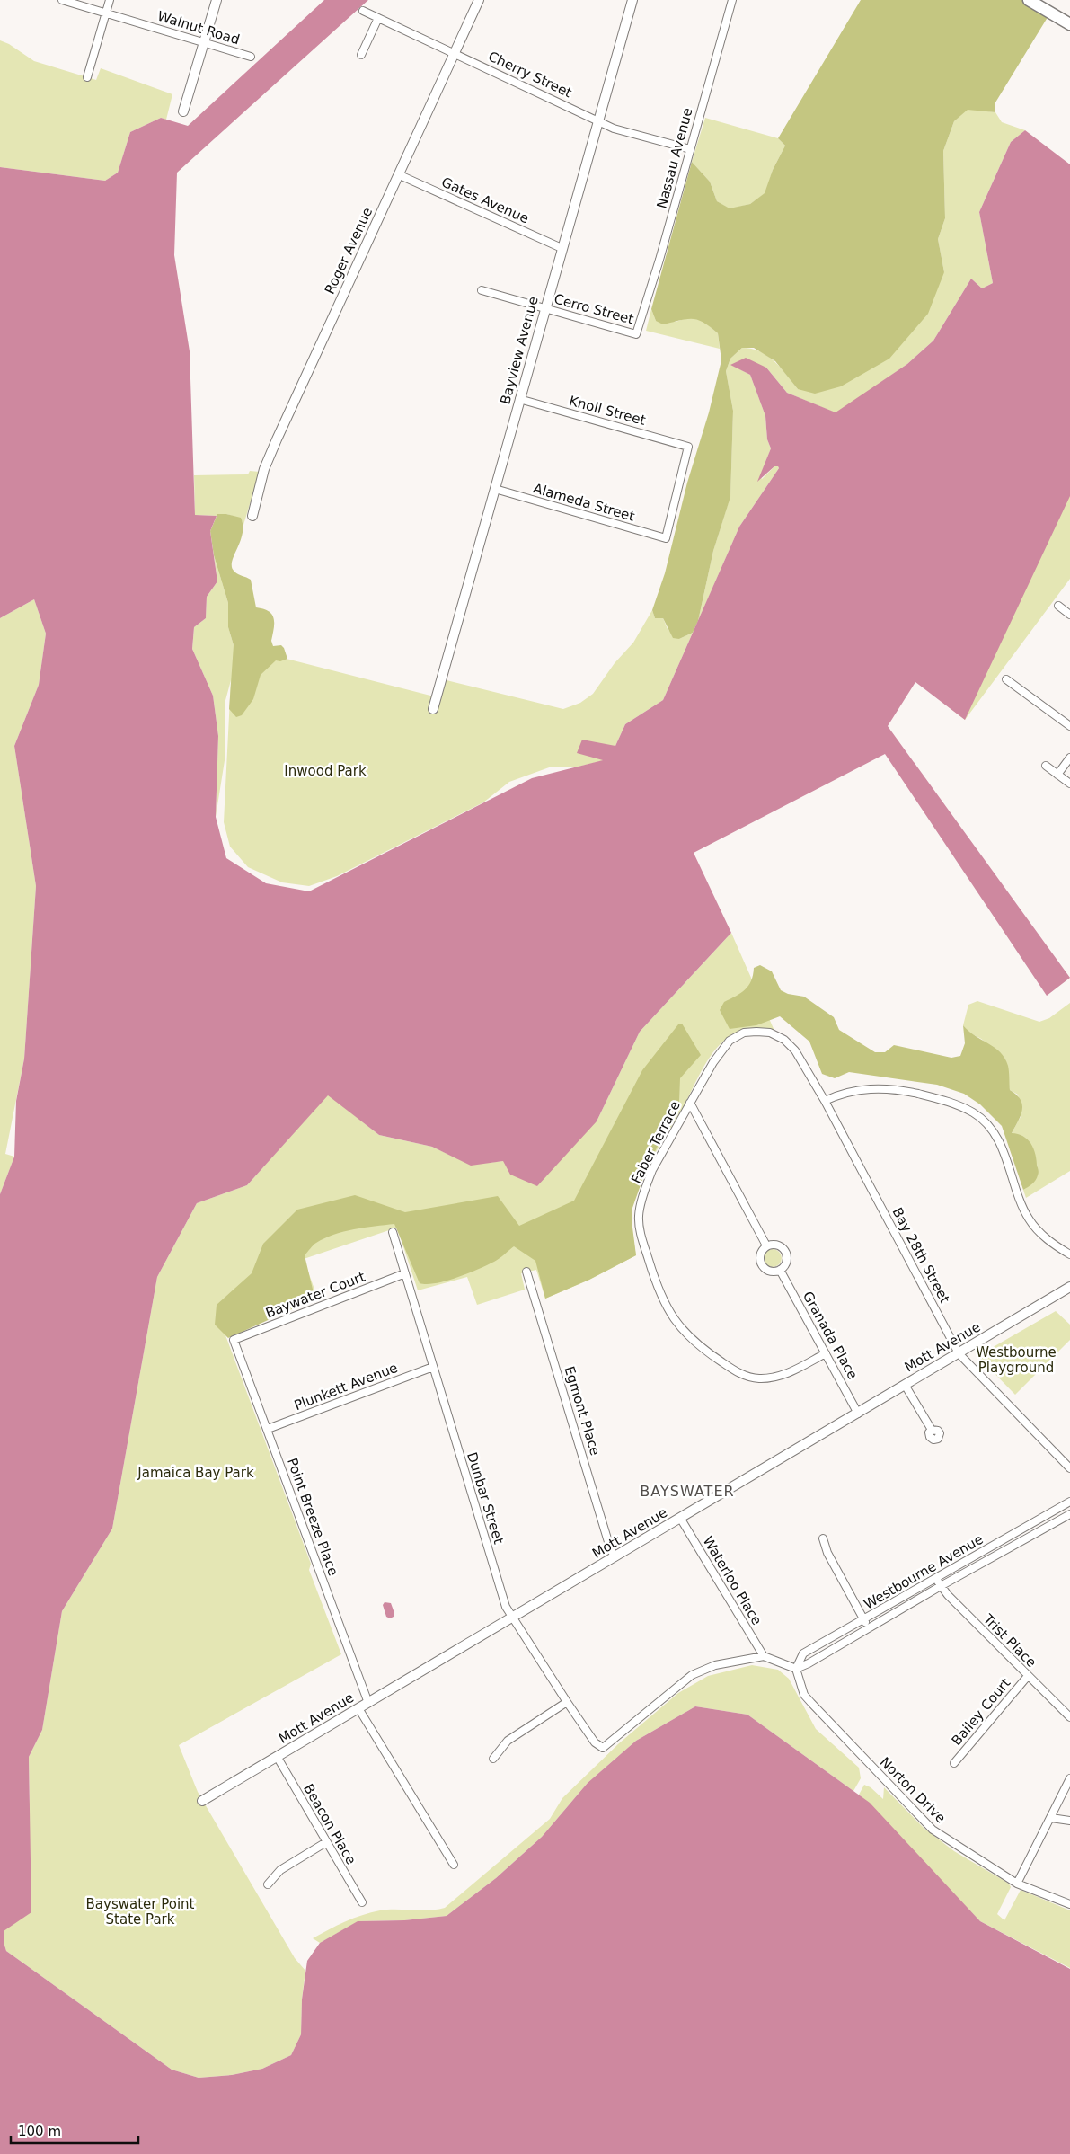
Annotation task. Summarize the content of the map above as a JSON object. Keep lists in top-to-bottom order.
{
  "streets": {
    "street": [
      "Walnut Road",
      "Cherry Street",
      "Nassau Avenue",
      "Gates Avenue",
      "Roger Avenue",
      "Cerro Street",
      "Bayview Avenue",
      "Knoll Street",
      "Alameda Street",
      "Faber Terrace",
      "Bay 28th Street",
      "Baywater Court",
      "Granada Place",
      "Mott Avenue",
      "Plunkett Avenue",
      "Egmont Place",
      "Dunbar Street",
      "Point Breeze Place",
      "Westbourne Avenue",
      "Waterloo Place",
      "Trist Place",
      "Bailey Court",
      "Norton Drive",
      "Beacon Place"
    ]
  },
  "crossings": [
    ["Cherry Street", "Nassau Avenue"],
    ["Cherry Street", "Roger Avenue"],
    ["Cherry Street", "Bayview Avenue"],
    ["Nassau Avenue", "Cerro Street"],
    ["Gates Avenue", "Roger Avenue"],
    ["Gates Avenue", "Bayview Avenue"],
    ["Cerro Street", "Bayview Avenue"],
    ["Bayview Avenue", "Knoll Street"],
    ["Bayview Avenue", "Alameda Street"],
    ["Knoll Street", "Alameda Street"],
    ["Faber Terrace", "Bay 28th Street"],
    ["Faber Terrace", "Granada Place"],
    ["Bay 28th Street", "Mott Avenue"],
    ["Baywater Court", "Dunbar Street"],
    ["Baywater Court", "Point Breeze Place"],
    ["Granada Place", "Mott Avenue"],
    ["Mott Avenue", "Egmont Place"],
    ["Mott Avenue", "Dunbar Street"],
    ["Mott Avenue", "Point Breeze Place"],
    ["Mott Avenue", "Waterloo Place"],
    ["Mott Avenue", "Beacon Place"],
    ["Plunkett Avenue", "Dunbar Street"],
    ["Plunkett Avenue", "Point Breeze Place"],
    ["Dunbar Street", "Waterloo Place"],
    ["Westbourne Avenue", "Trist Place"],
    ["Westbourne Avenue", "Norton Drive"],
    ["Trist Place", "Bailey Court"]
  ],
  "districts": ["BAYSWATER"],
  "parks": [
    "Inwood Park",
    "Westbourne Playground",
    "Jamaica Bay Park",
    "Bayswater Point State Park"
  ],
  "scale_bar": "100 m"
}
